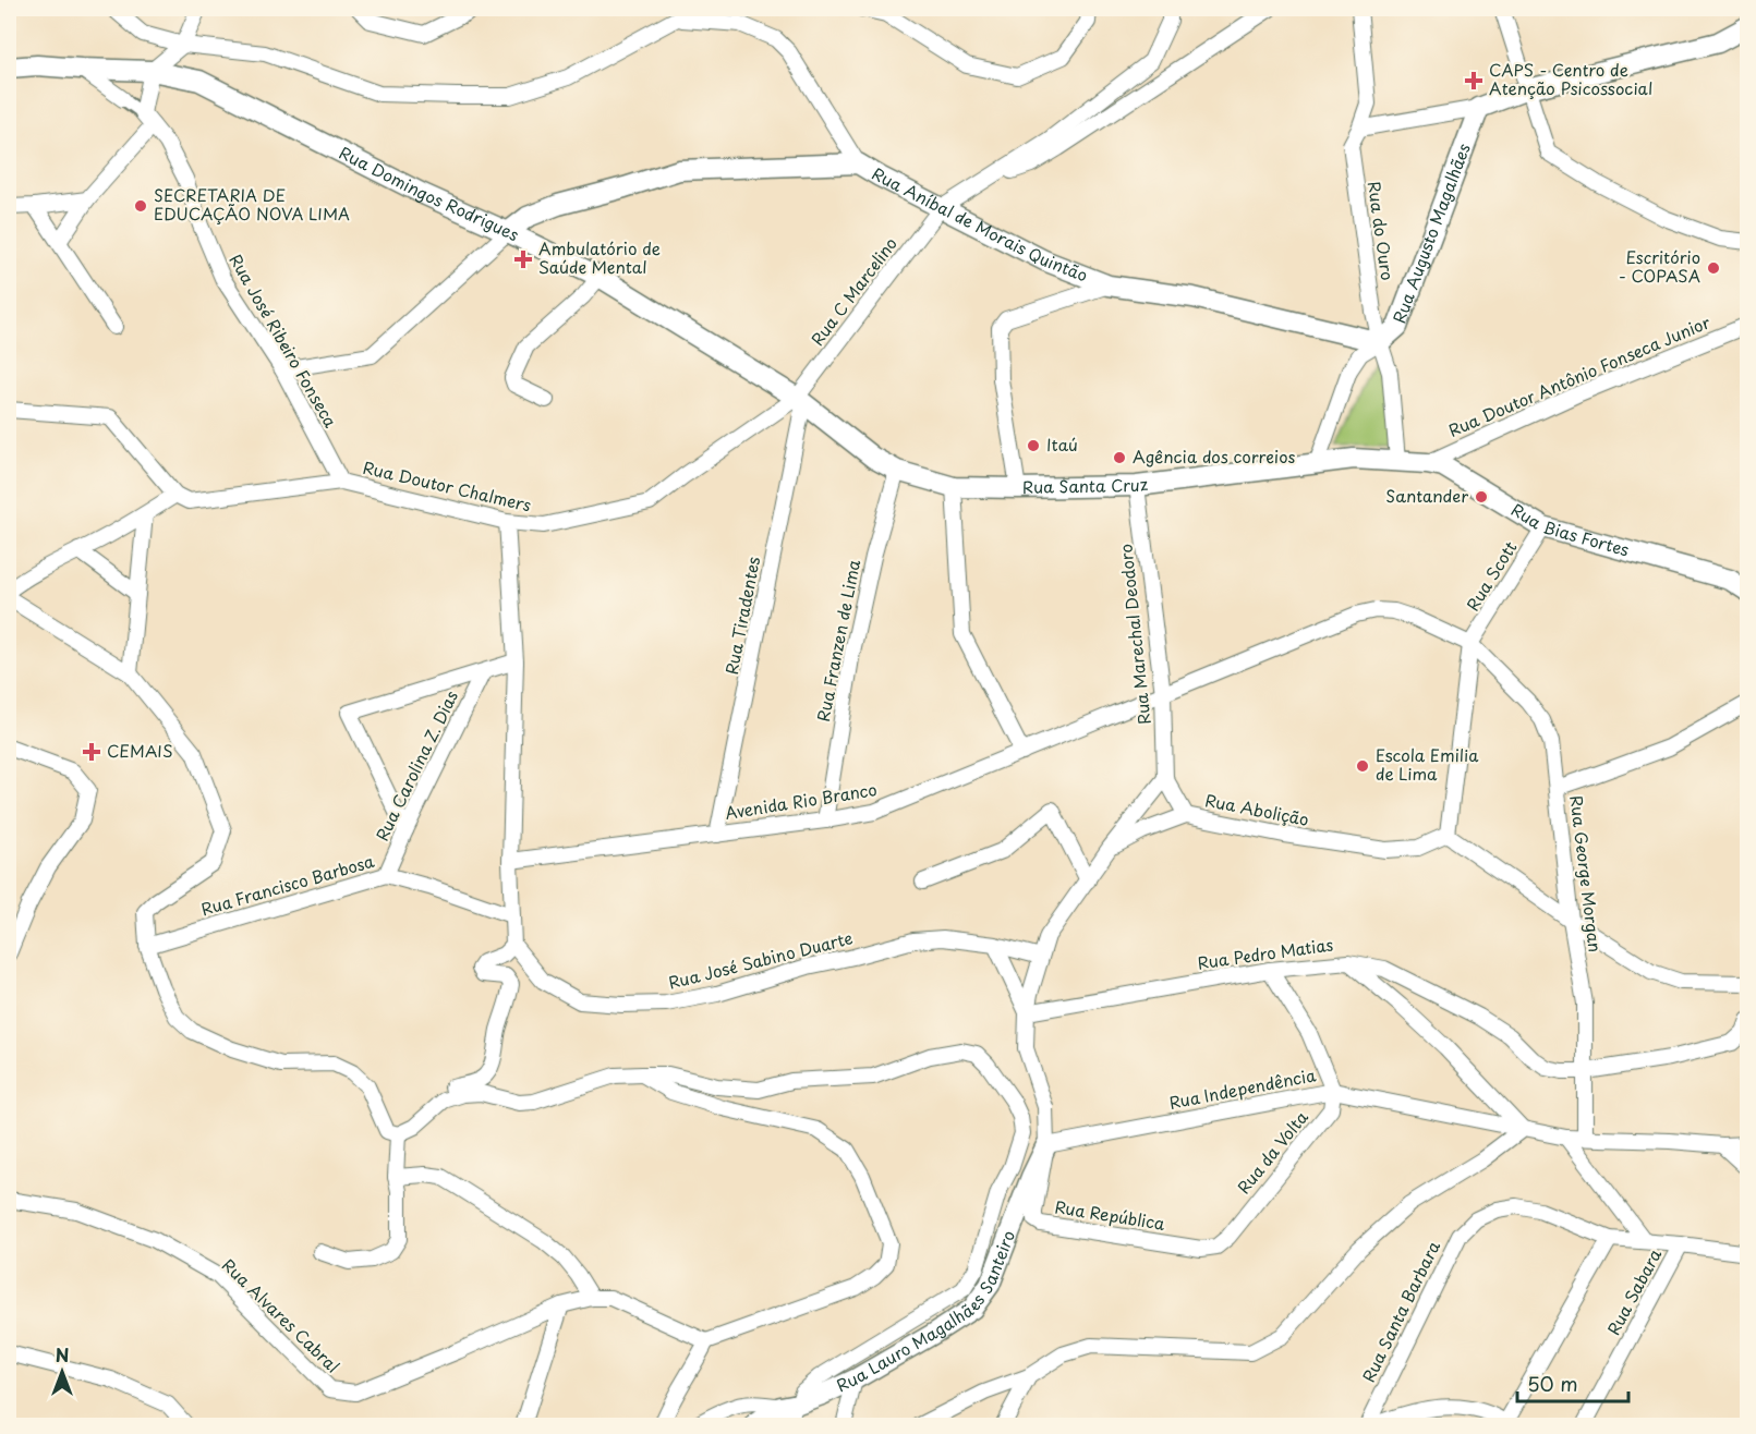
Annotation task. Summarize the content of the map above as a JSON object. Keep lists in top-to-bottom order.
{
  "streets": {
    "street": [
      "Rua Domingos Rodrigues",
      "Rua Aníbal de Morais Quintão",
      "Rua do Ouro",
      "Rua Augusto Magalhães",
      "Rua C Marcelino",
      "Rua José Ribeiro Fonseca",
      "Rua Doutor Antônio Fonseca Junior",
      "Rua Santa Cruz",
      "Rua Doutor Chalmers",
      "Rua Bias Fortes",
      "Rua Scott",
      "Rua Tiradentes",
      "Rua Marechal Deodoro",
      "Rua Franzen de Lima",
      "Rua Carolina Z. Dias",
      "Avenida Rio Branco",
      "Rua Abolição",
      "Rua George Morgan",
      "Rua Francisco Barbosa",
      "Rua Pedro Matias",
      "Rua José Sabino Duarte",
      "Rua Independência",
      "Rua da Volta",
      "Rua República",
      "Rua Sabara",
      "Rua Lauro Magalhães Santeiro",
      "Rua Santa Barbara",
      "Rua Alvares Cabral"
    ]
  },
  "crossings": [
    ["Rua Domingos Rodrigues", "Rua Aníbal de Morais Quintão"],
    ["Rua Domingos Rodrigues", "Rua C Marcelino"],
    ["Rua Domingos Rodrigues", "Rua Santa Cruz"],
    ["Rua Domingos Rodrigues", "Rua Doutor Chalmers"],
    ["Rua Domingos Rodrigues", "Rua Tiradentes"],
    ["Rua Aníbal de Morais Quintão", "Rua do Ouro"],
    ["Rua Aníbal de Morais Quintão", "Rua Augusto Magalhães"],
    ["Rua Aníbal de Morais Quintão", "Rua C Marcelino"],
    ["Rua do Ouro", "Rua Augusto Magalhães"],
    ["Rua do Ouro", "Rua Santa Cruz"],
    ["Rua do Ouro", "Rua Bias Fortes"],
    ["Rua Augusto Magalhães", "Rua Santa Cruz"],
    ["Rua C Marcelino", "Rua Santa Cruz"],
    ["Rua C Marcelino", "Rua Doutor Chalmers"],
    ["Rua C Marcelino", "Rua Tiradentes"],
    ["Rua José Ribeiro Fonseca", "Rua Doutor Chalmers"],
    ["Rua Doutor Antônio Fonseca Junior", "Rua Bias Fortes"],
    ["Rua Santa Cruz", "Rua Doutor Chalmers"],
    ["Rua Santa Cruz", "Rua Bias Fortes"],
    ["Rua Santa Cruz", "Rua Tiradentes"],
    ["Rua Santa Cruz", "Rua Marechal Deodoro"],
    ["Rua Santa Cruz", "Rua Franzen de Lima"],
    ["Rua Doutor Chalmers", "Rua Tiradentes"],
    ["Rua Bias Fortes", "Rua Scott"],
    ["Rua Scott", "Avenida Rio Branco"],
    ["Rua Scott", "Rua George Morgan"],
    ["Rua Tiradentes", "Avenida Rio Branco"],
    ["Rua Marechal Deodoro", "Avenida Rio Branco"],
    ["Rua Marechal Deodoro", "Rua Abolição"],
    ["Rua Franzen de Lima", "Avenida Rio Branco"],
    ["Rua Carolina Z. Dias", "Rua Francisco Barbosa"],
    ["Avenida Rio Branco", "Rua George Morgan"],
    ["Rua Abolição", "Rua Pedro Matias"],
    ["Rua Abolição", "Rua José Sabino Duarte"],
    ["Rua Abolição", "Rua Independência"],
    ["Rua Abolição", "Rua República"],
    ["Rua Abolição", "Rua Lauro Magalhães Santeiro"],
    ["Rua George Morgan", "Rua Independência"],
    ["Rua Pedro Matias", "Rua Independência"],
    ["Rua Independência", "Rua da Volta"],
    ["Rua Independência", "Rua República"],
    ["Rua Independência", "Rua Lauro Magalhães Santeiro"],
    ["Rua da Volta", "Rua República"],
    ["Rua República", "Rua Lauro Magalhães Santeiro"]
  ],
  "places": {
    "health": ["CAPS - Centro de Atenção Psicossocial", "Ambulatório de Saúde Mental", "CEMAIS"],
    "other": [
      "SECRETARIA DE EDUCAÇÃO NOVA LIMA",
      "Escritório - COPASA",
      "Itaú",
      "Agência dos correios",
      "Santander",
      "Escola Emilia de Lima"
    ]
  },
  "scale_bar": "50 m",
  "north": "top"
}
